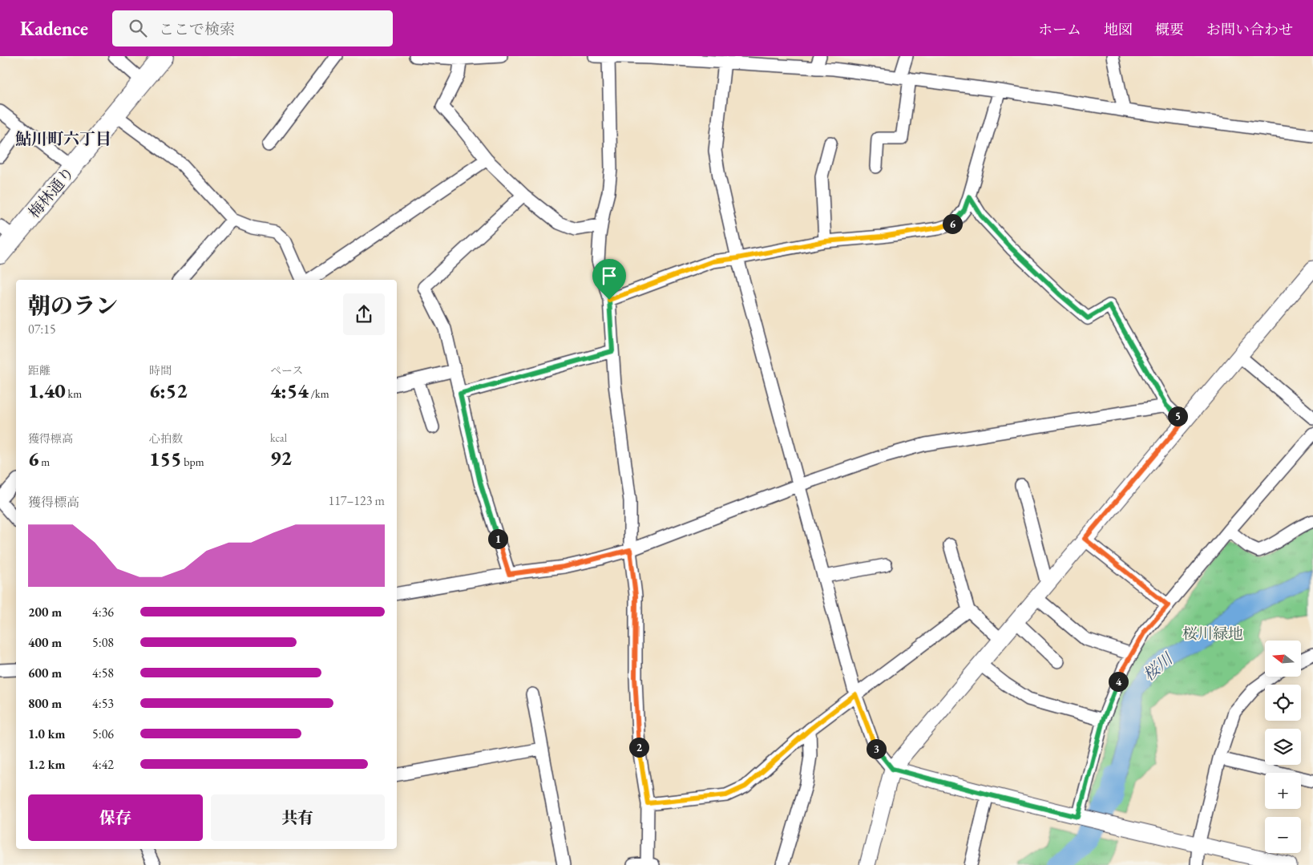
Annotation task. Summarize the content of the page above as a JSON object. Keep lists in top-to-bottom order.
{
  "streets": {
    "main road": ["梅林通り"]
  },
  "districts": ["鮎川町六丁目"],
  "water": ["桜川"],
  "parks": ["桜川緑地"],
  "north": "left",
  "page": {
    "header": "Kadence",
    "search": "ここで検索",
    "nav": [
      "ホーム",
      "地図",
      "概要",
      "お問い合わせ"
    ],
    "pins": [
      "6",
      "5",
      "1",
      "4",
      "2",
      "3"
    ],
    "heading": ["朝のラン", "07:15"],
    "stats": [
      ["距離", "1.40 km"],
      ["時間", "6:52"],
      ["ペース", "4:54 /km"],
      ["獲得標高", "6 m"],
      ["心拍数", "155 bpm"],
      ["kcal", "92"]
    ],
    "chart": ["獲得標高", "117–123 m"],
    "list": [
      {
        "name": "200 m",
        "note": "4:36"
      },
      {
        "name": "400 m",
        "note": "5:08"
      },
      {
        "name": "600 m",
        "note": "4:58"
      },
      {
        "name": "800 m",
        "note": "4:53"
      },
      {
        "name": "1.0 km",
        "note": "5:06"
      },
      {
        "name": "1.2 km",
        "note": "4:42"
      }
    ],
    "map_buttons": ["+", "−"],
    "buttons": ["保存", "共有"]
  }
}
